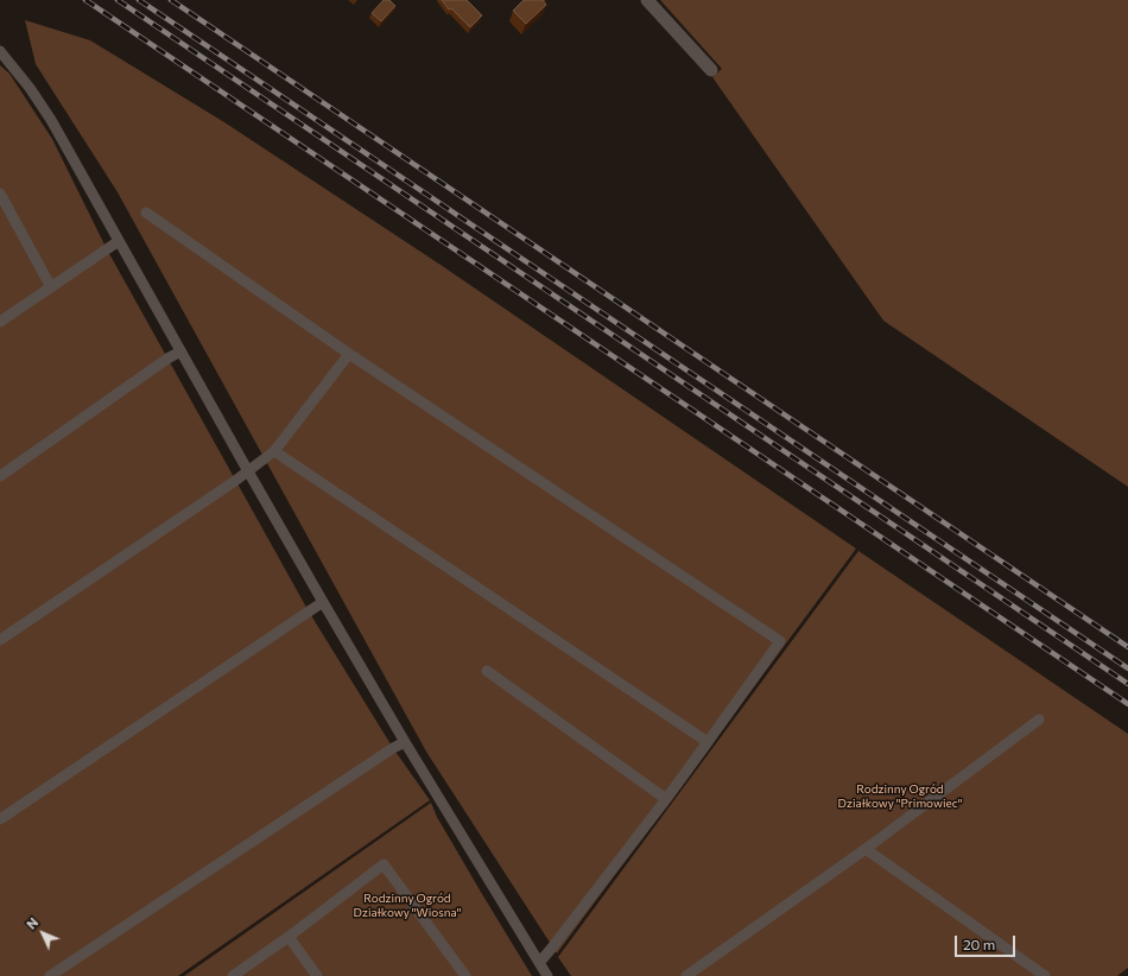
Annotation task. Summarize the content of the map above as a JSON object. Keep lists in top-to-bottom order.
{
  "parks": ["Rodzinny Ogród Działkowy \"Primowiec\"", "Rodzinny Ogród Działkowy \"Wiosna\""],
  "scale_bar": "20 m",
  "north": "top left"
}
